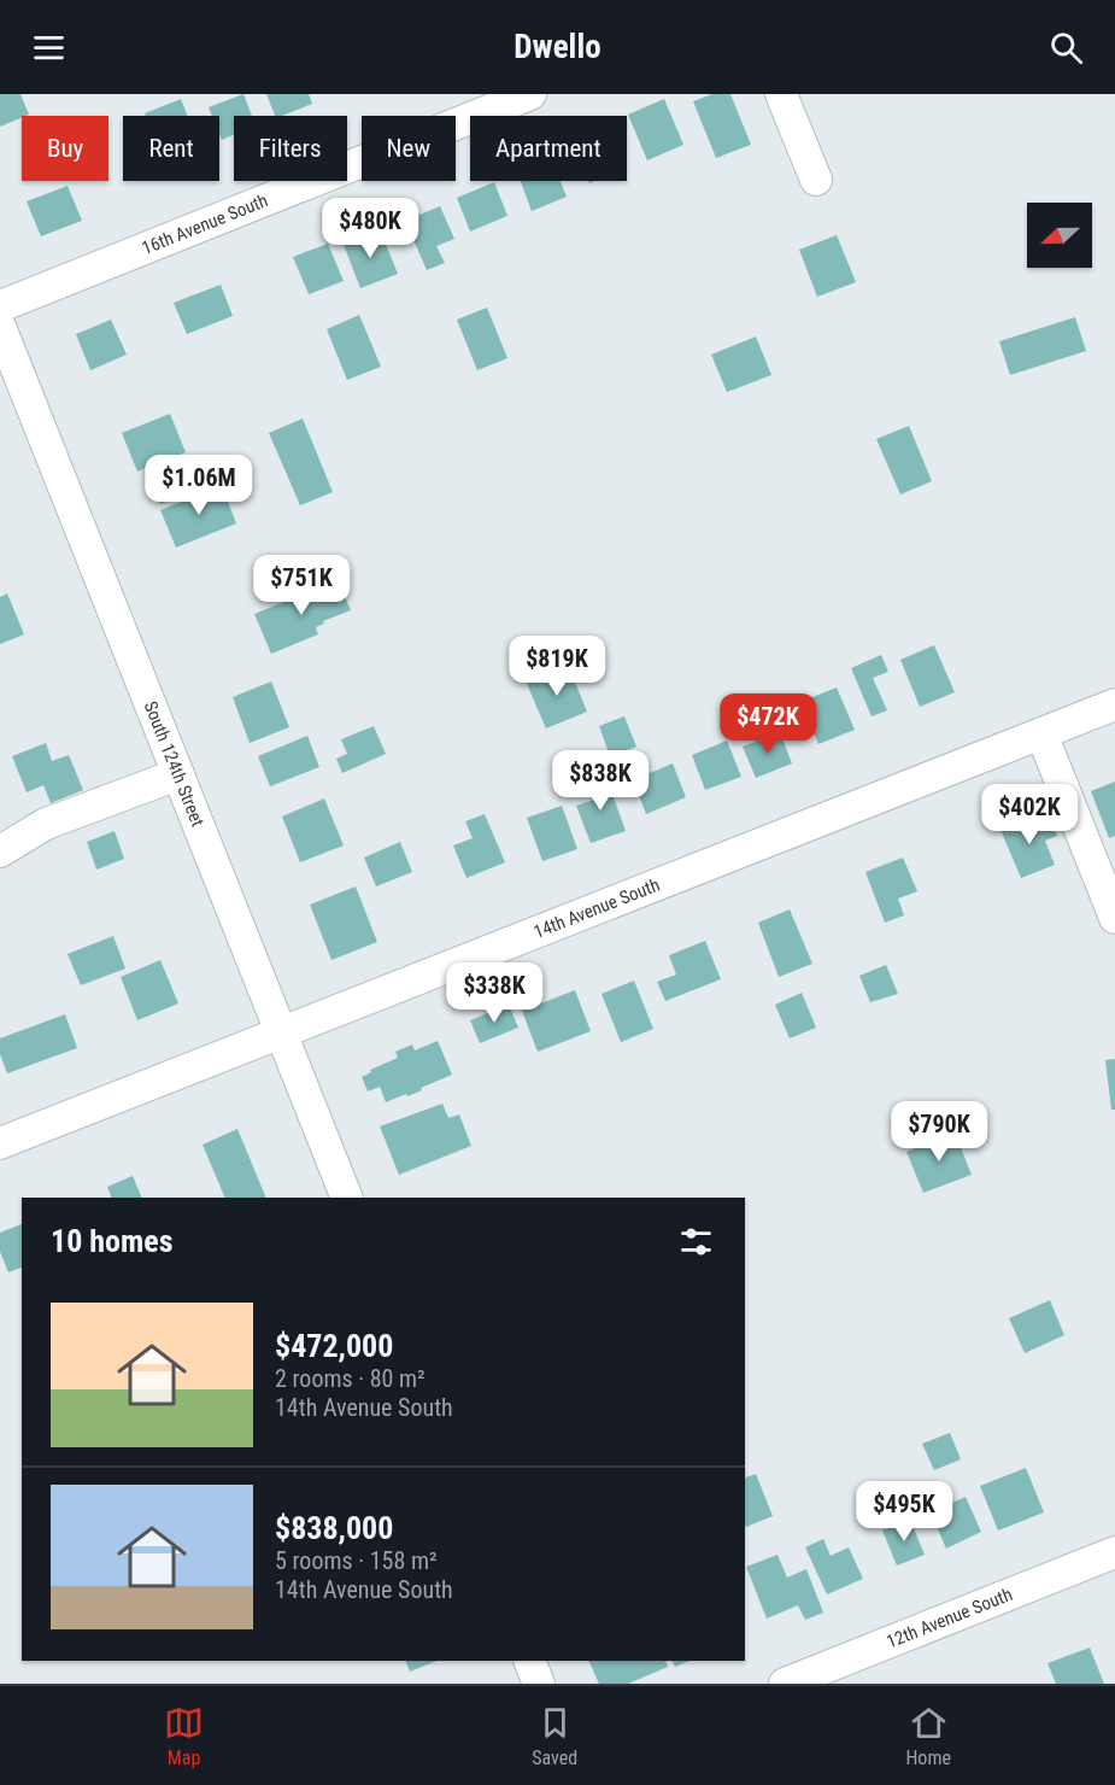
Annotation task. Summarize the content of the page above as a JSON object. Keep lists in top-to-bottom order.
{
  "streets": {
    "street": [
      "16th Avenue South",
      "South 124th Street",
      "14th Avenue South",
      "12th Avenue South"
    ]
  },
  "crossings": [
    ["South 124th Street", "14th Avenue South"]
  ],
  "north": "left",
  "page": {
    "header": "Dwello",
    "chip": [
      "Buy",
      "Rent",
      "Filters",
      "New",
      "Apartment"
    ],
    "price": [
      "$480K",
      "$1.06M",
      "$751K",
      "$819K",
      "$472K",
      "$838K",
      "$402K",
      "$338K",
      "$790K",
      "$495K"
    ],
    "heading": "10 homes",
    "list": [
      {
        "name": "$472,000",
        "note": "2 rooms · 80 m² · 14th Avenue South"
      },
      {
        "name": "$838,000",
        "note": "5 rooms · 158 m² · 14th Avenue South"
      }
    ],
    "tabs": ["Map", "Saved", "Home"]
  }
}
